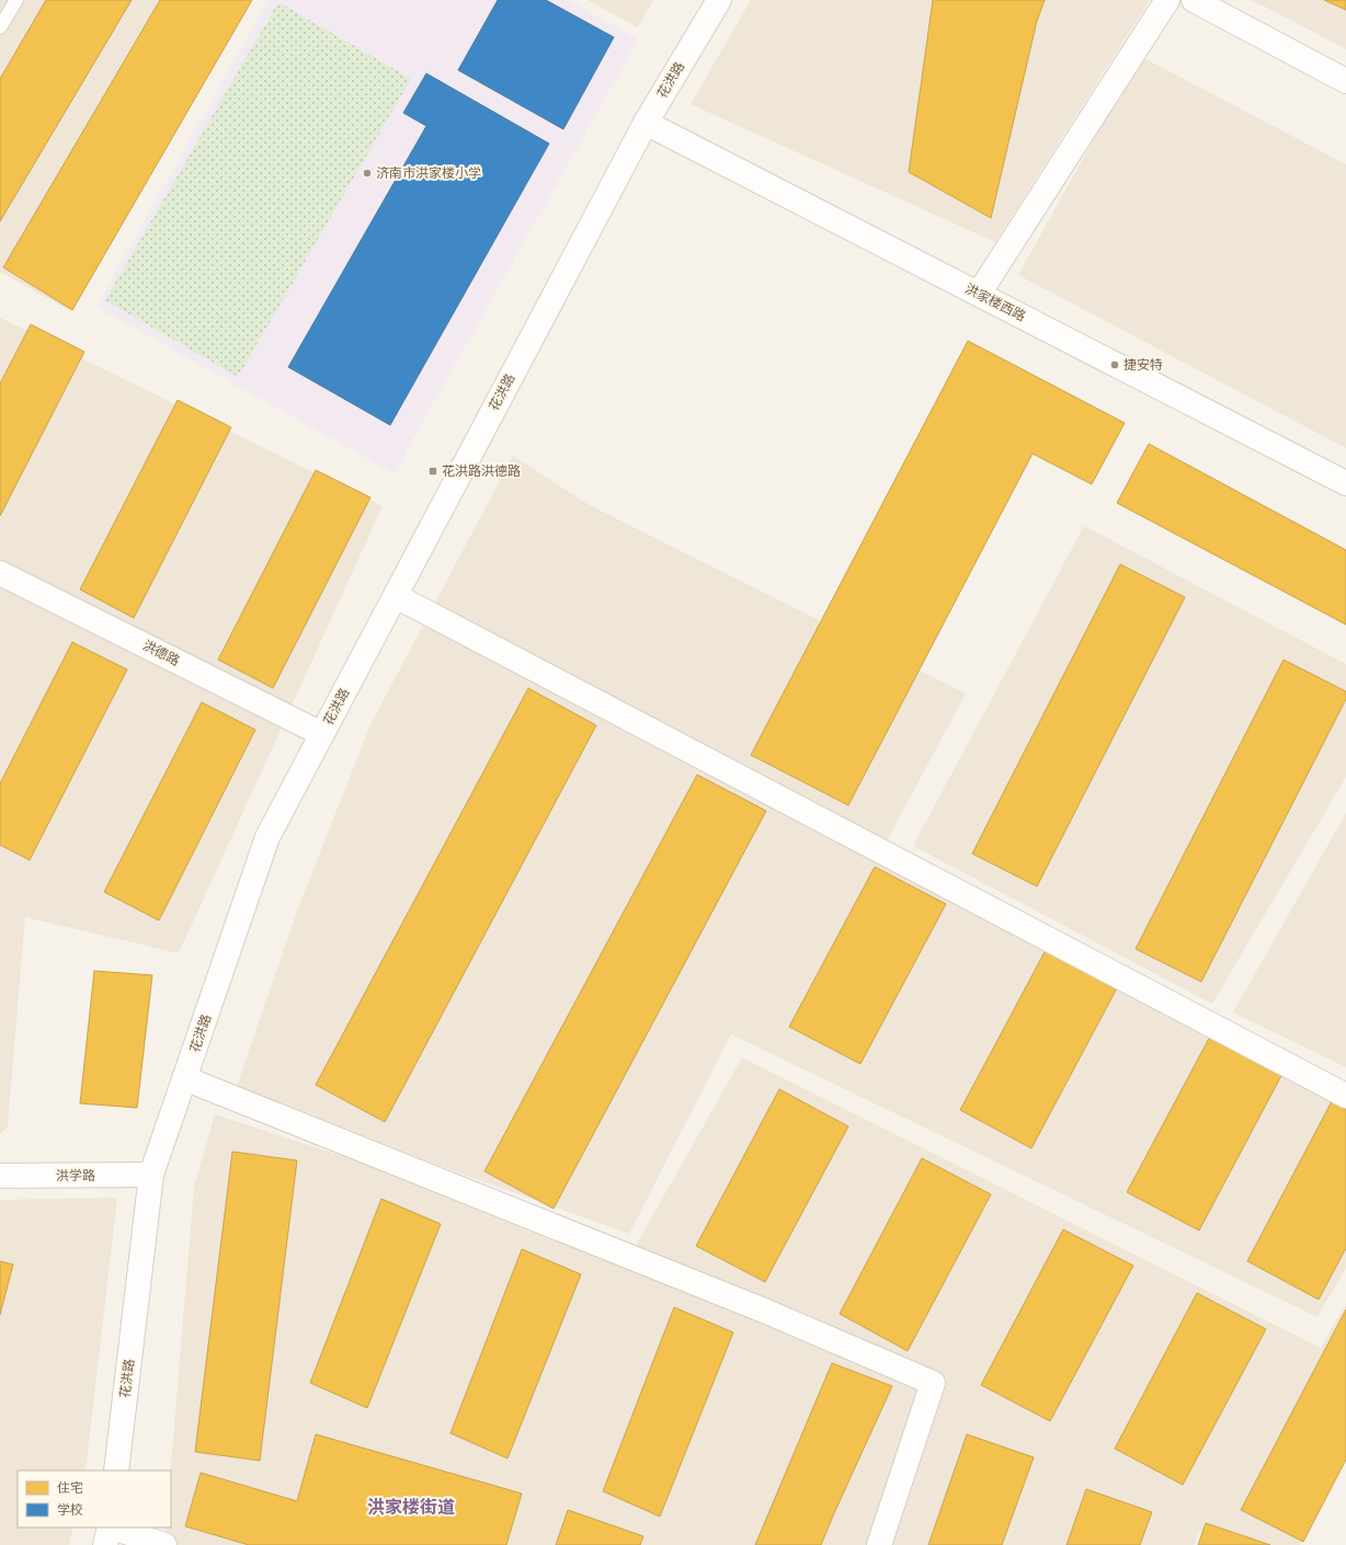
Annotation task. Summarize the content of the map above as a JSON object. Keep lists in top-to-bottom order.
{
  "streets": {
    "street": [
      "花洪路",
      "洪家楼西路",
      "洪德路",
      "洪学路"
    ]
  },
  "crossings": [
    ["花洪路", "洪家楼西路"],
    ["花洪路", "洪德路"],
    ["花洪路", "洪学路"]
  ],
  "districts": ["洪家楼街道"],
  "places": {
    "other": ["济南市洪家楼小学", "捷安特"],
    "transit": ["花洪路洪德路"]
  },
  "legend": ["住宅", "学校"]
}
